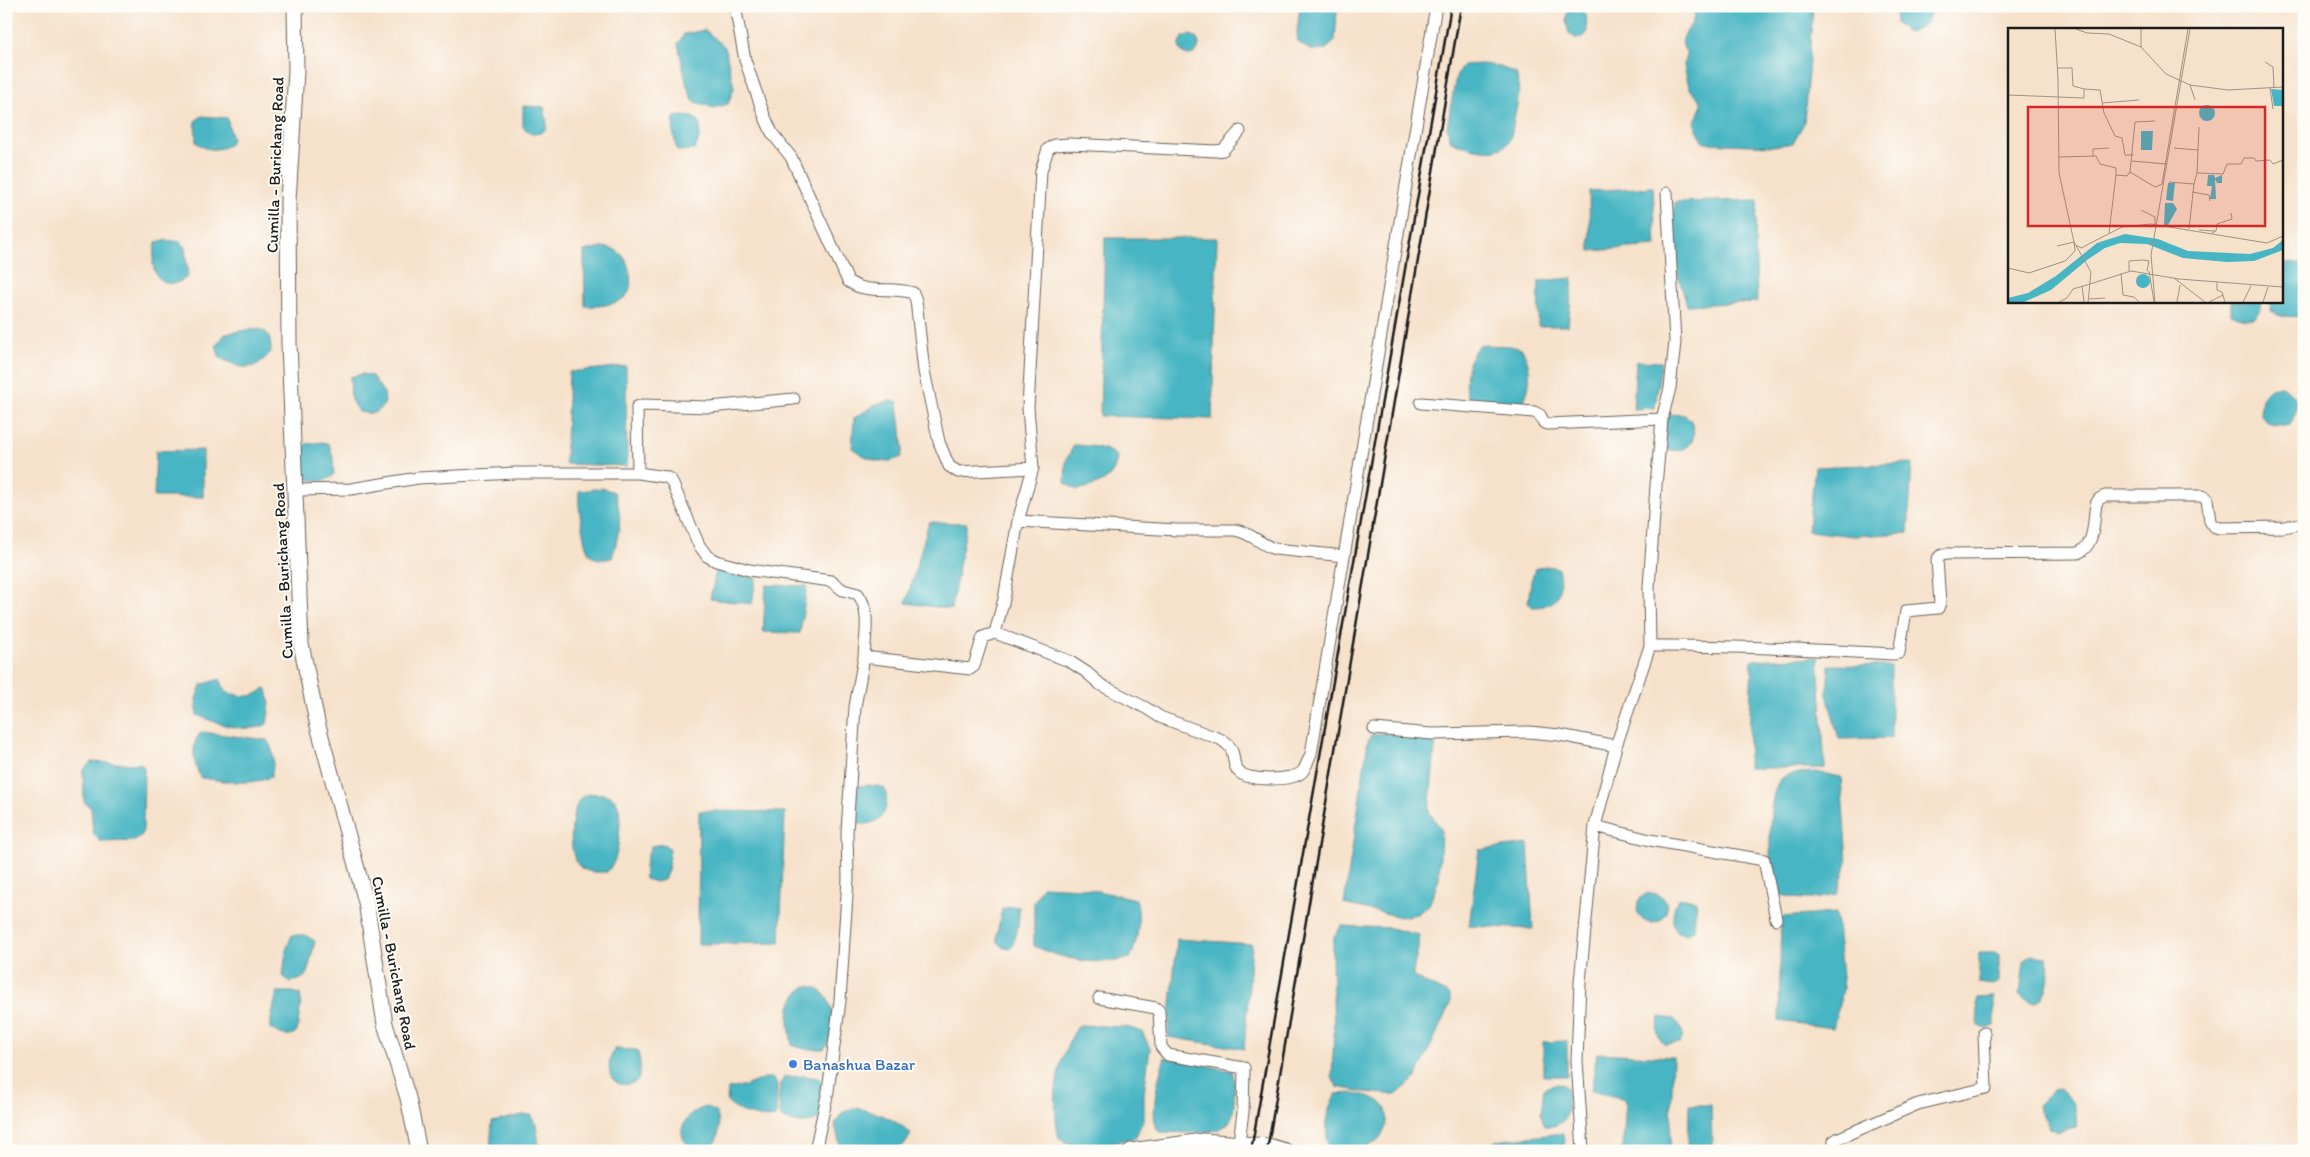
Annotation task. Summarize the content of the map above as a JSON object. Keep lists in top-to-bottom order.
{
  "streets": {
    "main road": ["Cumilla - Burichang Road"]
  },
  "places": ["Banashua Bazar"]
}
